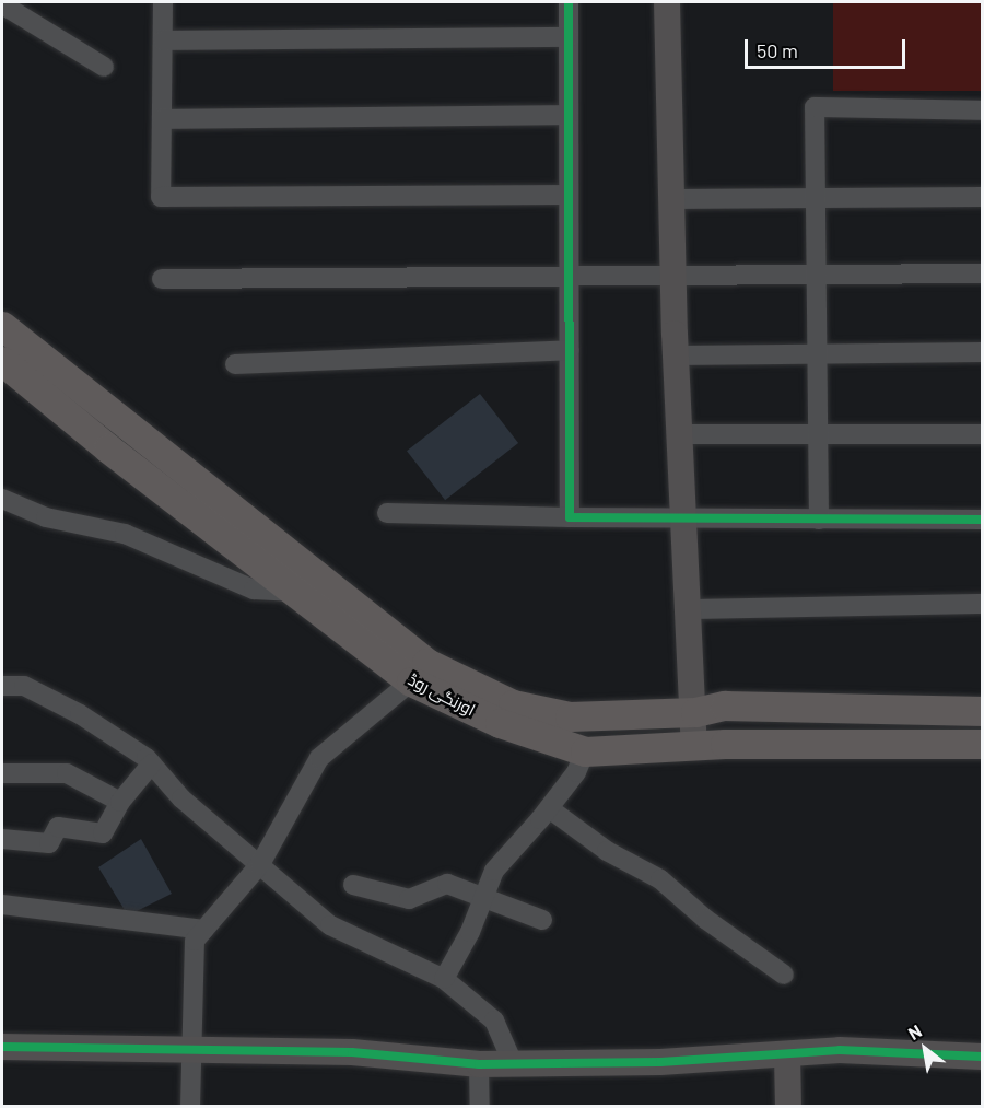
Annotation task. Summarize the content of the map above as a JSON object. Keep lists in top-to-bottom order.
{
  "streets": {
    "main road": ["اورنگی روڈ"]
  },
  "scale_bar": "50 m",
  "north": "top left"
}
